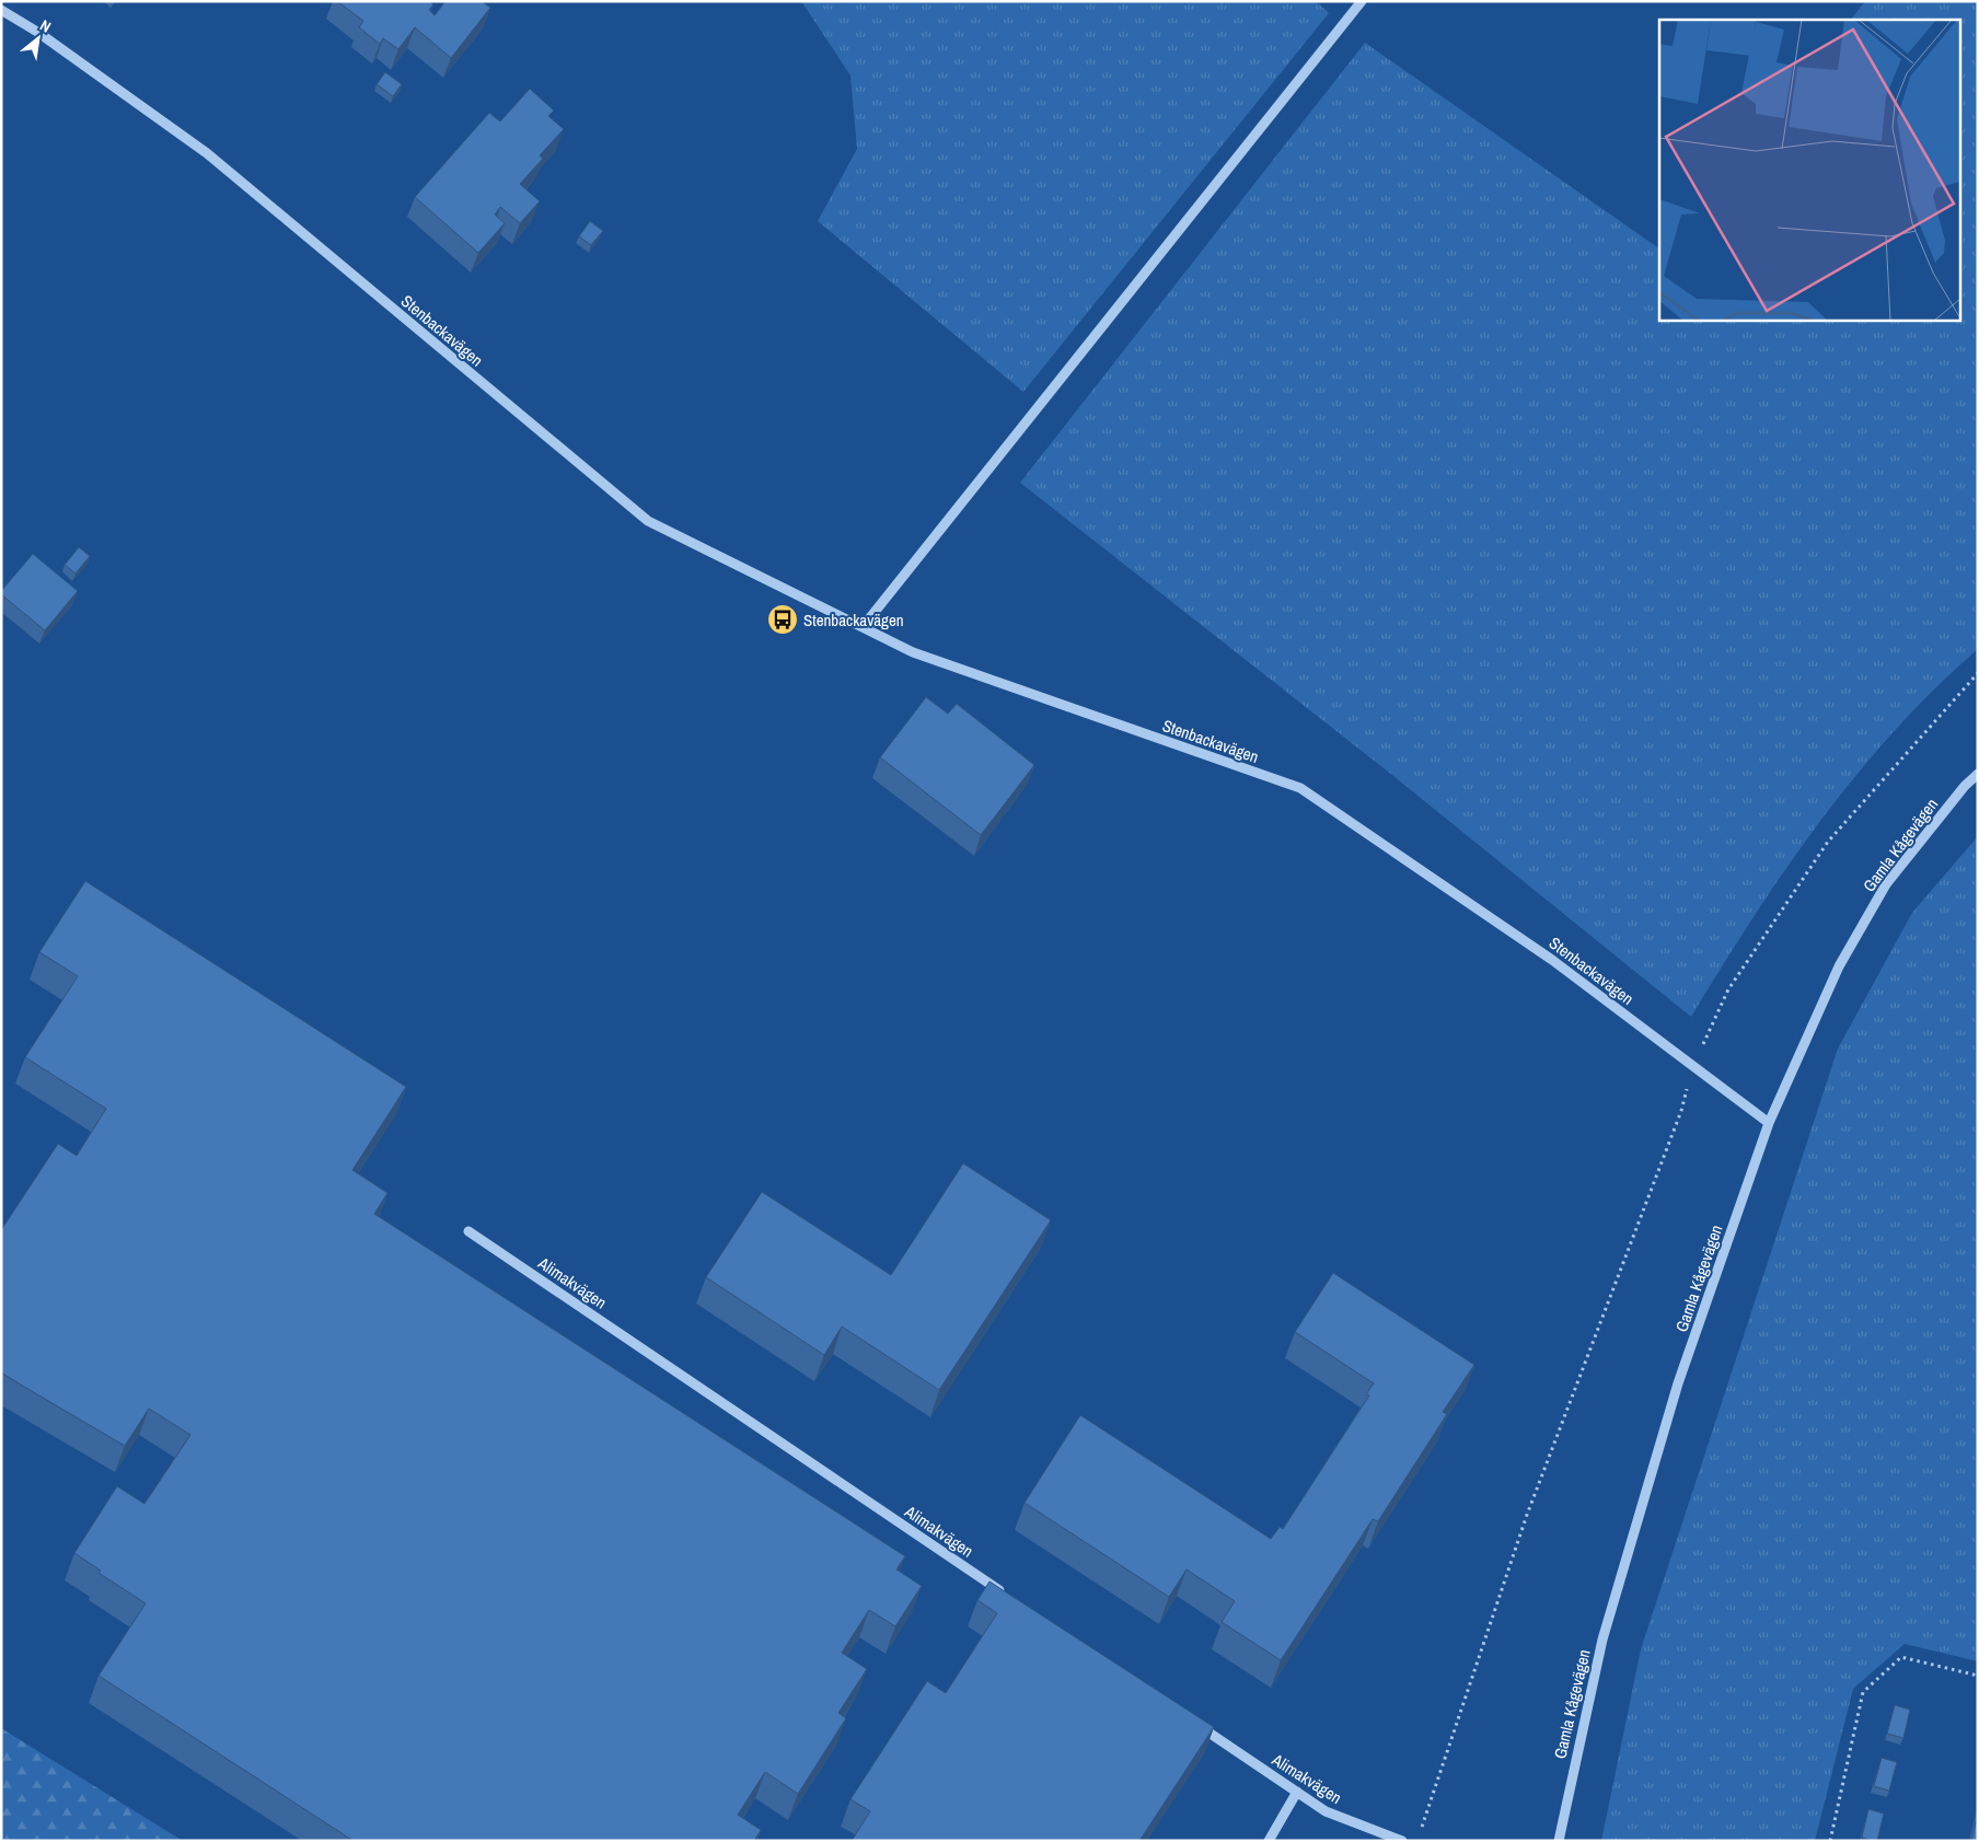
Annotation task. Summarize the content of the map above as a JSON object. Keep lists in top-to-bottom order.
{
  "streets": {
    "street": ["Stenbackavägen", "Gamla Kågevägen", "Alimakvägen"]
  },
  "crossings": [
    ["Stenbackavägen", "Gamla Kågevägen"]
  ],
  "places": {
    "bus stop": ["Stenbackavägen"]
  },
  "north": "top right"
}
